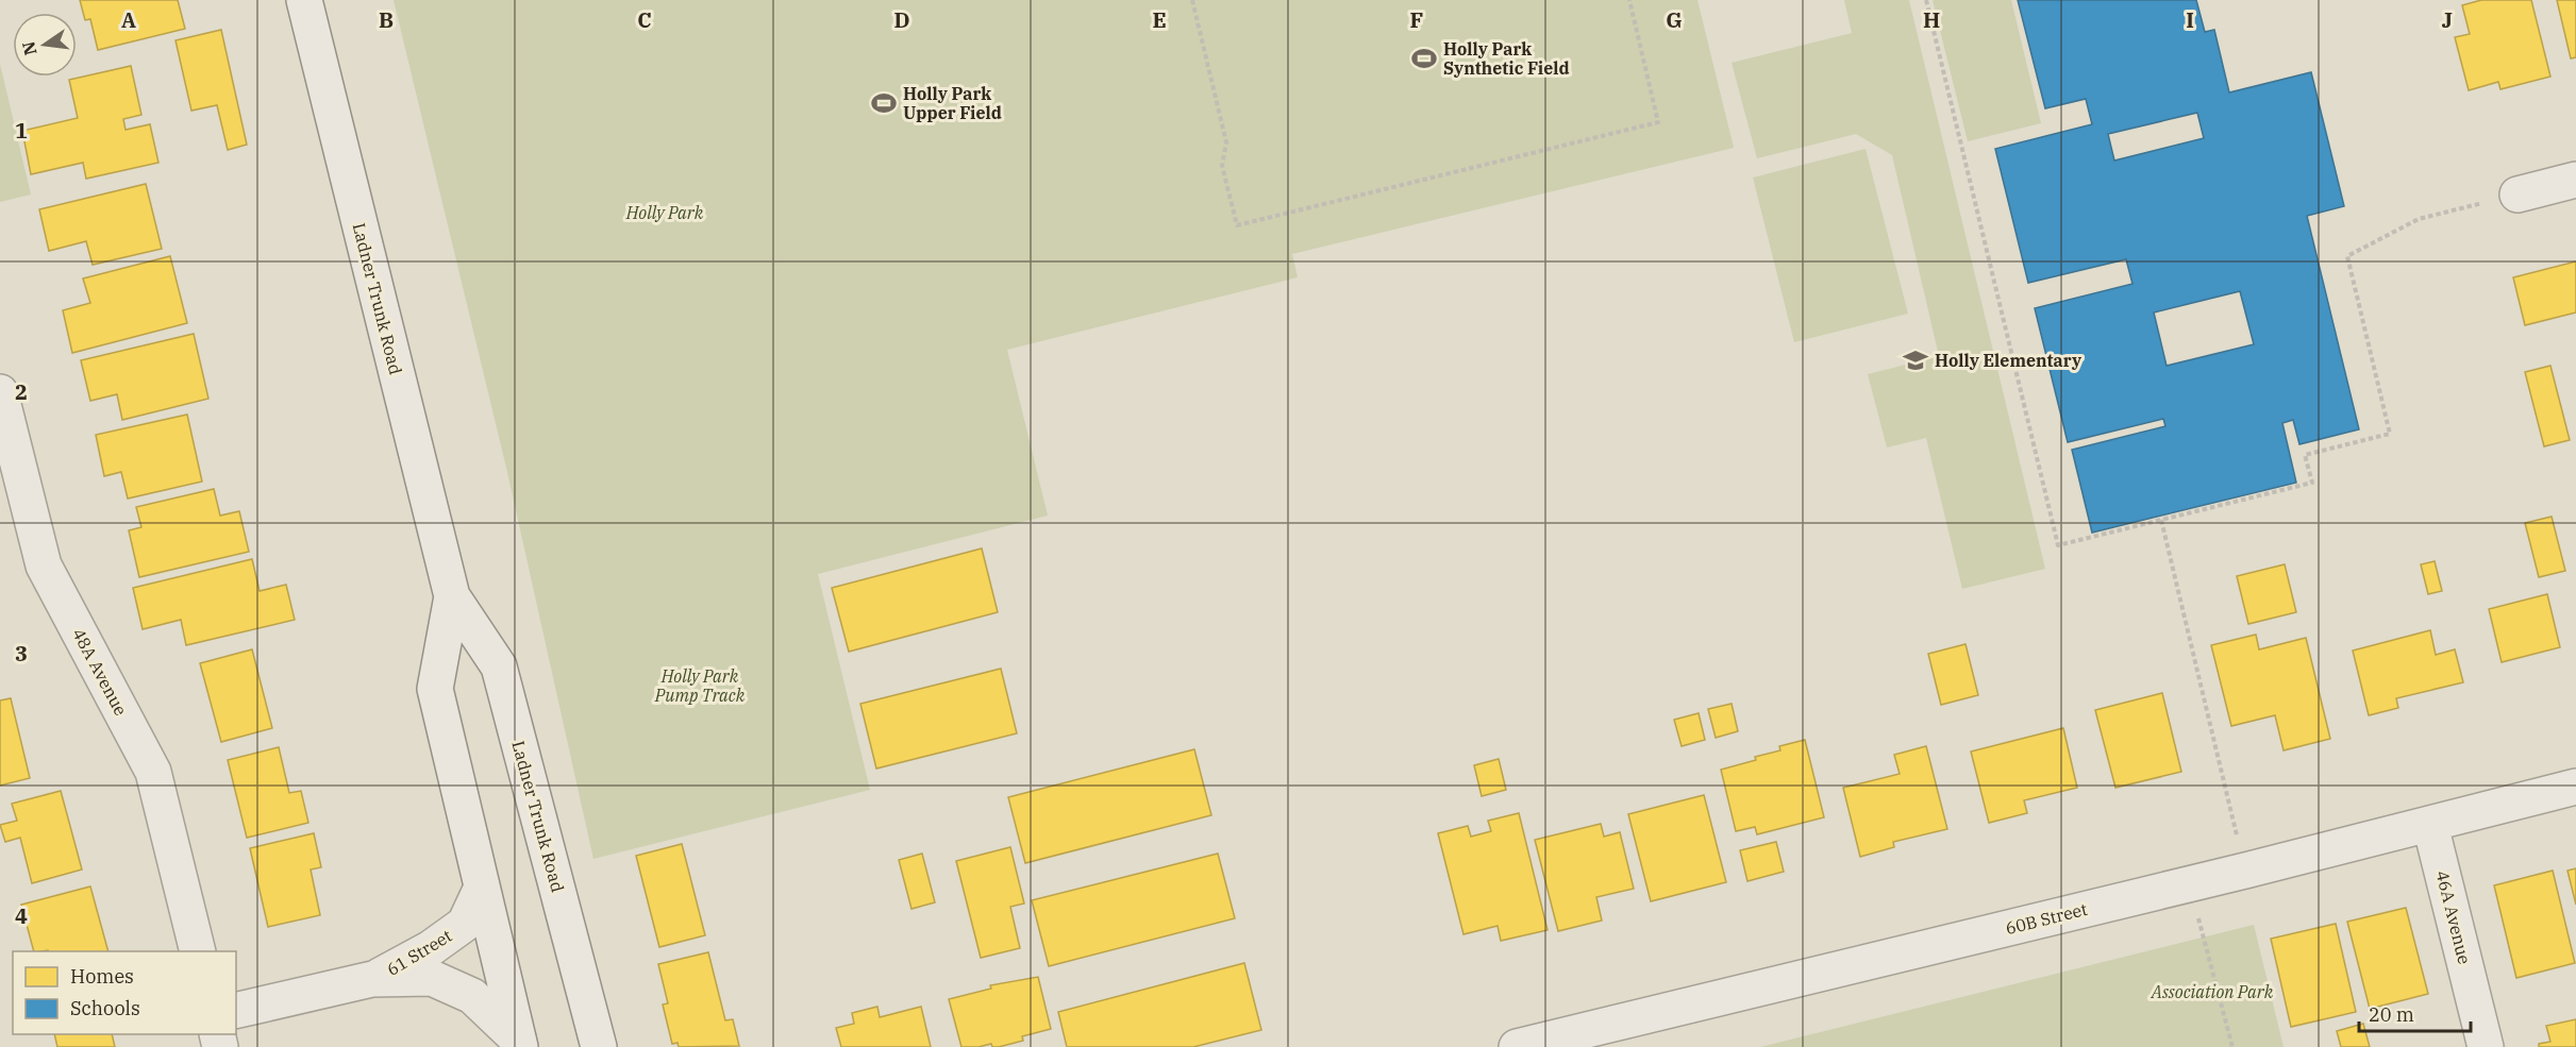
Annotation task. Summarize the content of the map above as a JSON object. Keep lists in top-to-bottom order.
{
  "streets": {
    "street": [
      "Ladner Trunk Road",
      "48A Avenue",
      "46A Avenue",
      "60B Street",
      "61 Street"
    ]
  },
  "crossings": [
    ["Ladner Trunk Road", "61 Street"],
    ["46A Avenue", "60B Street"]
  ],
  "parks": ["Holly Park", "Holly Park Pump Track", "Association Park"],
  "places": {
    "sports": ["Holly Park Synthetic Field", "Holly Park Upper Field"],
    "school or university": ["Holly Elementary"]
  },
  "legend": ["Homes", "Schools"],
  "scale_bar": "20 m",
  "north": "left",
  "grid": {
    "columns": [
      "A",
      "B",
      "C",
      "D",
      "E",
      "F",
      "G",
      "H",
      "I",
      "J"
    ],
    "rows": [
      "1",
      "2",
      "3",
      "4"
    ]
  }
}
